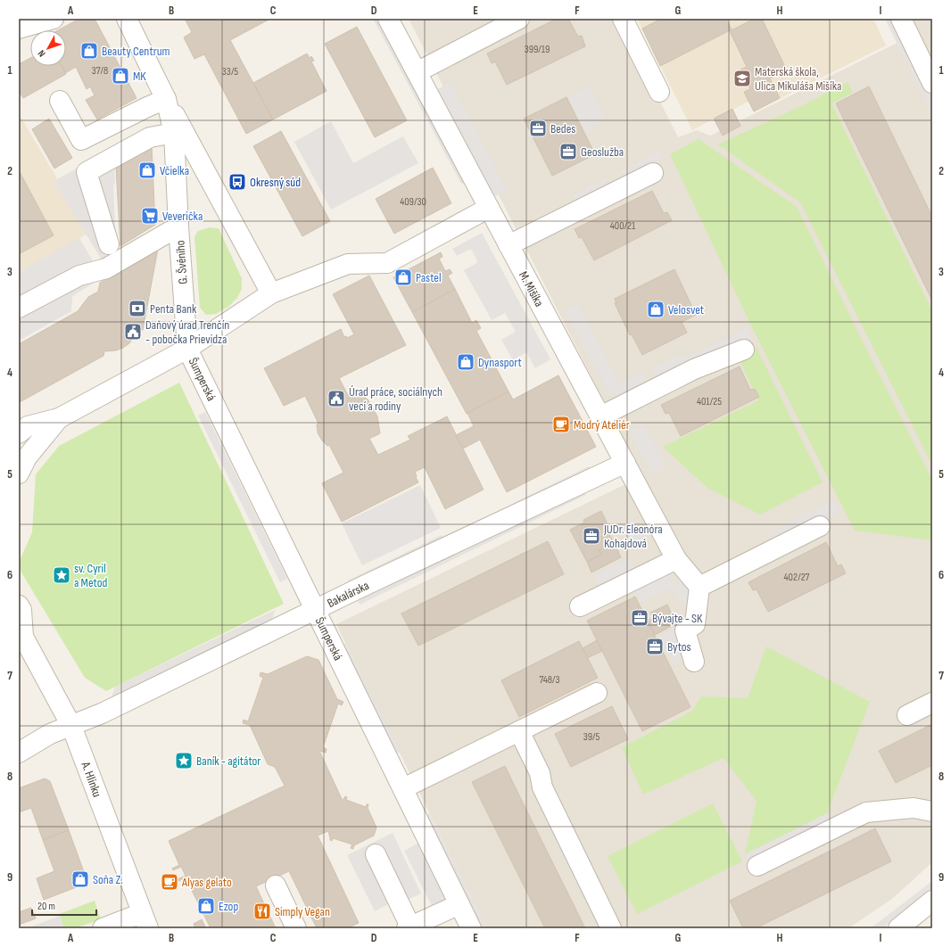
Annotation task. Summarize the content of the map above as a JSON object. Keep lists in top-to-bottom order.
{
  "streets": {
    "street": [
      "G. Švéniho",
      "M. Mišíka",
      "Šumperská",
      "Bakalárska",
      "A. Hlinku"
    ]
  },
  "crossings": [
    ["G. Švéniho", "Šumperská"],
    ["M. Mišíka", "Bakalárska"],
    ["Šumperská", "Bakalárska"],
    ["Bakalárska", "A. Hlinku"]
  ],
  "places": {
    "shop": [
      "Beauty Centrum",
      "MK",
      "Včielka",
      "Pastel",
      "Velosvet",
      "Dynasport",
      "Soňa Z.",
      "Ezop"
    ],
    "school or university": ["Materská škola, Ulica Mikuláša Mišíka"],
    "office": [
      "Bedes",
      "Geoslužba",
      "JUDr. Eleonóra Kohajdová",
      "Bývajte - SK",
      "Bytos"
    ],
    "bus stop": ["Okresný súd"],
    "supermarket": ["Veverička"],
    "bank": ["Penta Bank"],
    "public building": ["Daňový úrad Trenčín - pobočka Prievidza", "Úrad práce, sociálnych vecí a rodiny"],
    "cafe": ["Modrý Ateliér", "Alyas gelato"],
    "place": ["sv. Cyril a Metod", "Baník - agitátor"],
    "restaurant": ["Simply Vegan"]
  },
  "house_numbers": [
    "399/19",
    "37/8",
    "33/5",
    "409/30",
    "400/21",
    "401/25",
    "402/27",
    "748/3",
    "39/5"
  ],
  "scale_bar": "20 m",
  "north": "bottom left",
  "grid": {
    "columns": [
      "A",
      "B",
      "C",
      "D",
      "E",
      "F",
      "G",
      "H",
      "I"
    ],
    "rows": [
      "1",
      "2",
      "3",
      "4",
      "5",
      "6",
      "7",
      "8",
      "9"
    ]
  }
}
